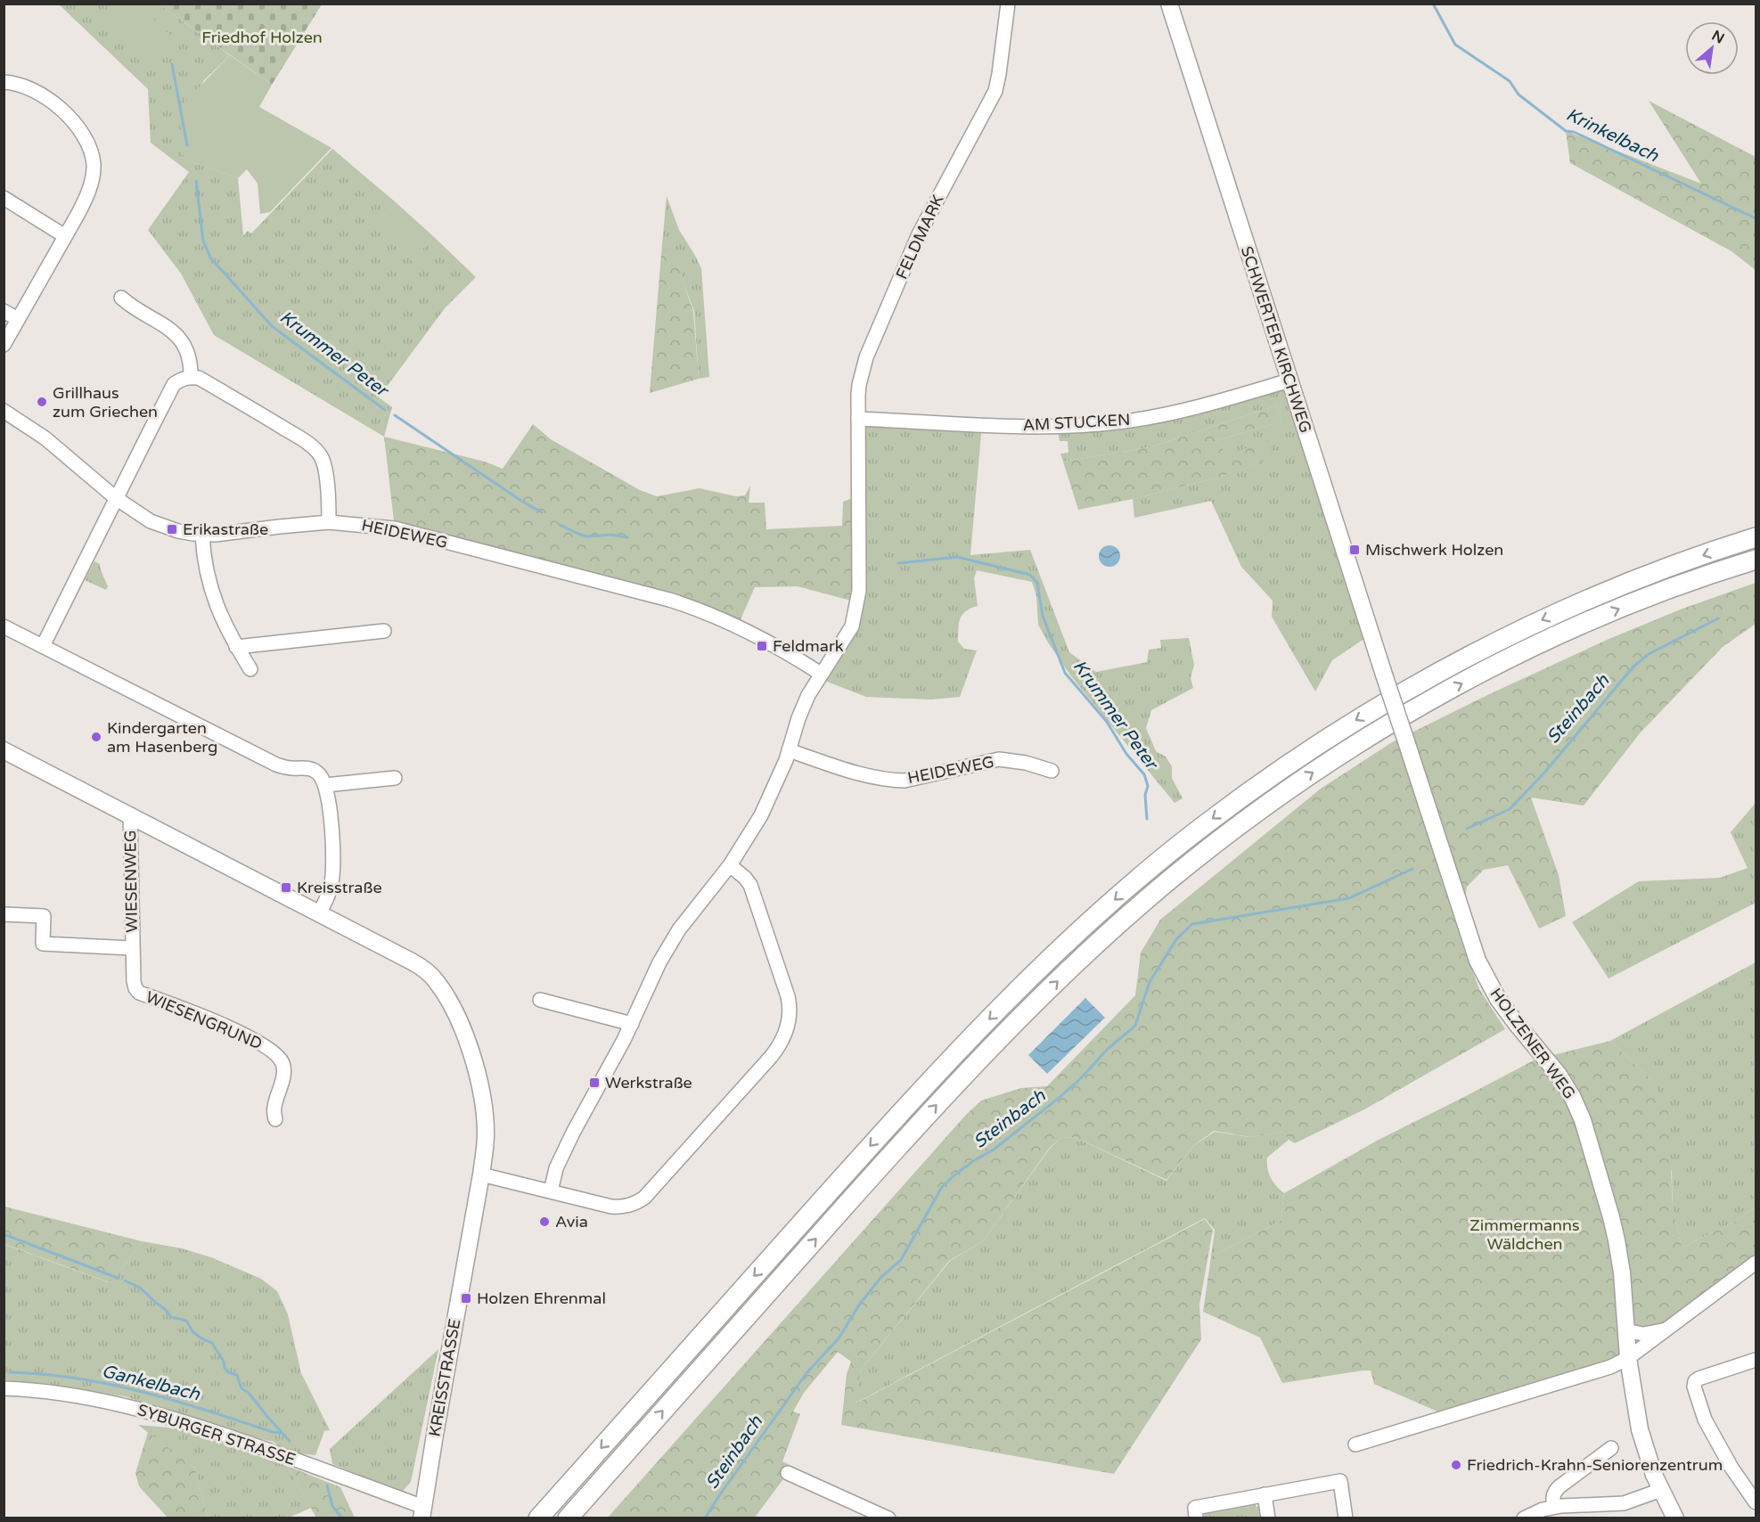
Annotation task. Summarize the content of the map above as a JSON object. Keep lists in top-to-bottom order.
{
  "streets": {
    "main road": ["SCHWERTER KIRCHWEG", "HOLZENER WEG", "KREISSTRASSE"],
    "street": [
      "FELDMARK",
      "AM STUCKEN",
      "HEIDEWEG",
      "WIESENWEG",
      "WIESENGRUND",
      "SYBURGER STRASSE"
    ]
  },
  "crossings": [
    ["FELDMARK", "AM STUCKEN"],
    ["FELDMARK", "HEIDEWEG"],
    ["SCHWERTER KIRCHWEG", "AM STUCKEN"],
    ["SCHWERTER KIRCHWEG", "HOLZENER WEG"],
    ["WIESENWEG", "WIESENGRUND"],
    ["WIESENWEG", "KREISSTRASSE"],
    ["KREISSTRASSE", "SYBURGER STRASSE"]
  ],
  "water": [
    "Krinkelbach",
    "Krummer Peter",
    "Steinbach",
    "Gankelbach"
  ],
  "parks": ["Friedhof Holzen", "Zimmermanns Wäldchen"],
  "places": {
    "other": [
      "Grillhaus zum Griechen",
      "Kindergarten am Hasenberg",
      "Avia",
      "Friedrich-Krahn-Seniorenzentrum"
    ],
    "transit": [
      "Erikastraße",
      "Mischwerk Holzen",
      "Feldmark",
      "Kreisstraße",
      "Werkstraße",
      "Holzen Ehrenmal"
    ]
  },
  "north": "top right"
}
